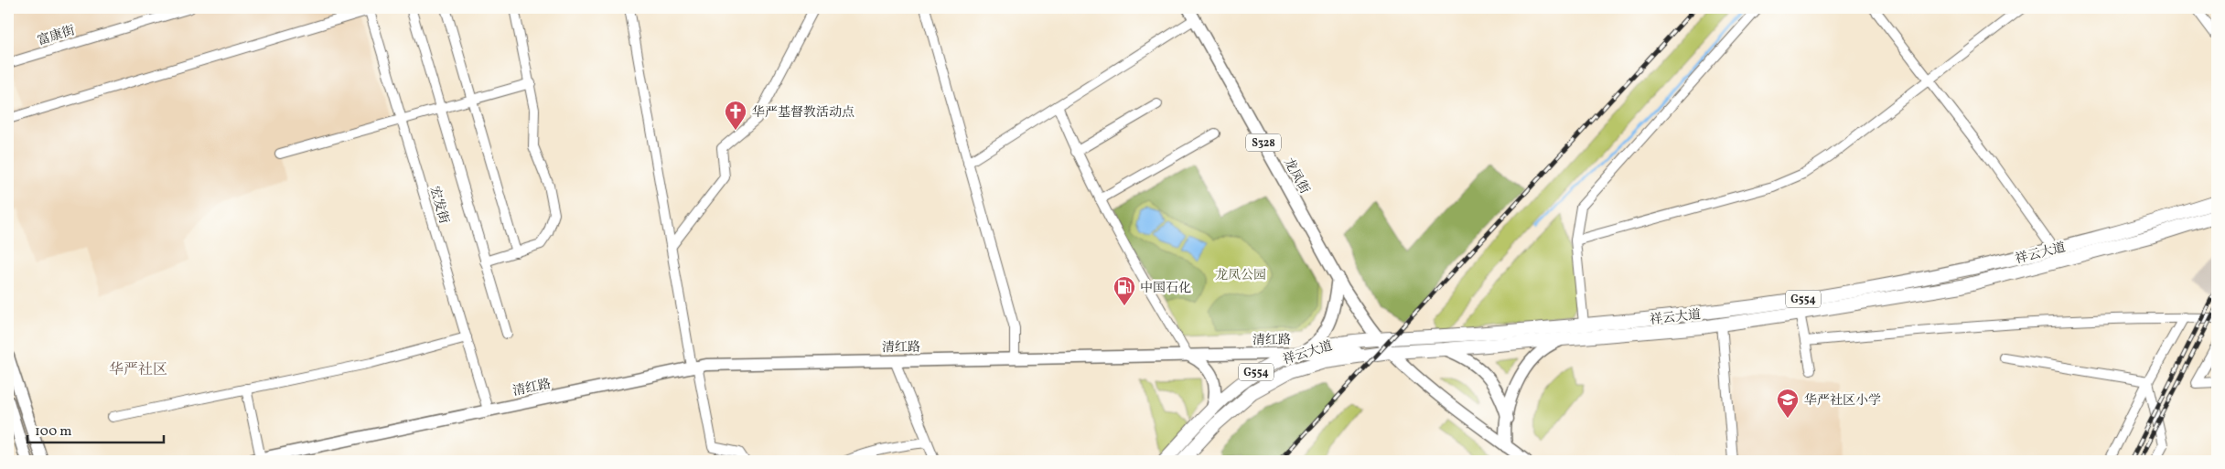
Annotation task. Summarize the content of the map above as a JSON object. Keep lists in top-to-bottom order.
{
  "streets": {
    "highway": ["祥云大道", "G554"],
    "main road": ["S328", "龙凤街", "清红路"],
    "street": ["富康街", "宏发街"]
  },
  "crossings": [
    ["龙凤街", "祥云大道"],
    ["龙凤街", "清红路"],
    ["宏发街", "清红路"],
    ["祥云大道", "清红路"]
  ],
  "districts": ["华严社区"],
  "parks": ["龙凤公园"],
  "places": {
    "church": ["华严基督教活动点"],
    "fuel station": ["中国石化"],
    "school or university": ["华严社区小学"]
  },
  "scale_bar": "100 m"
}
